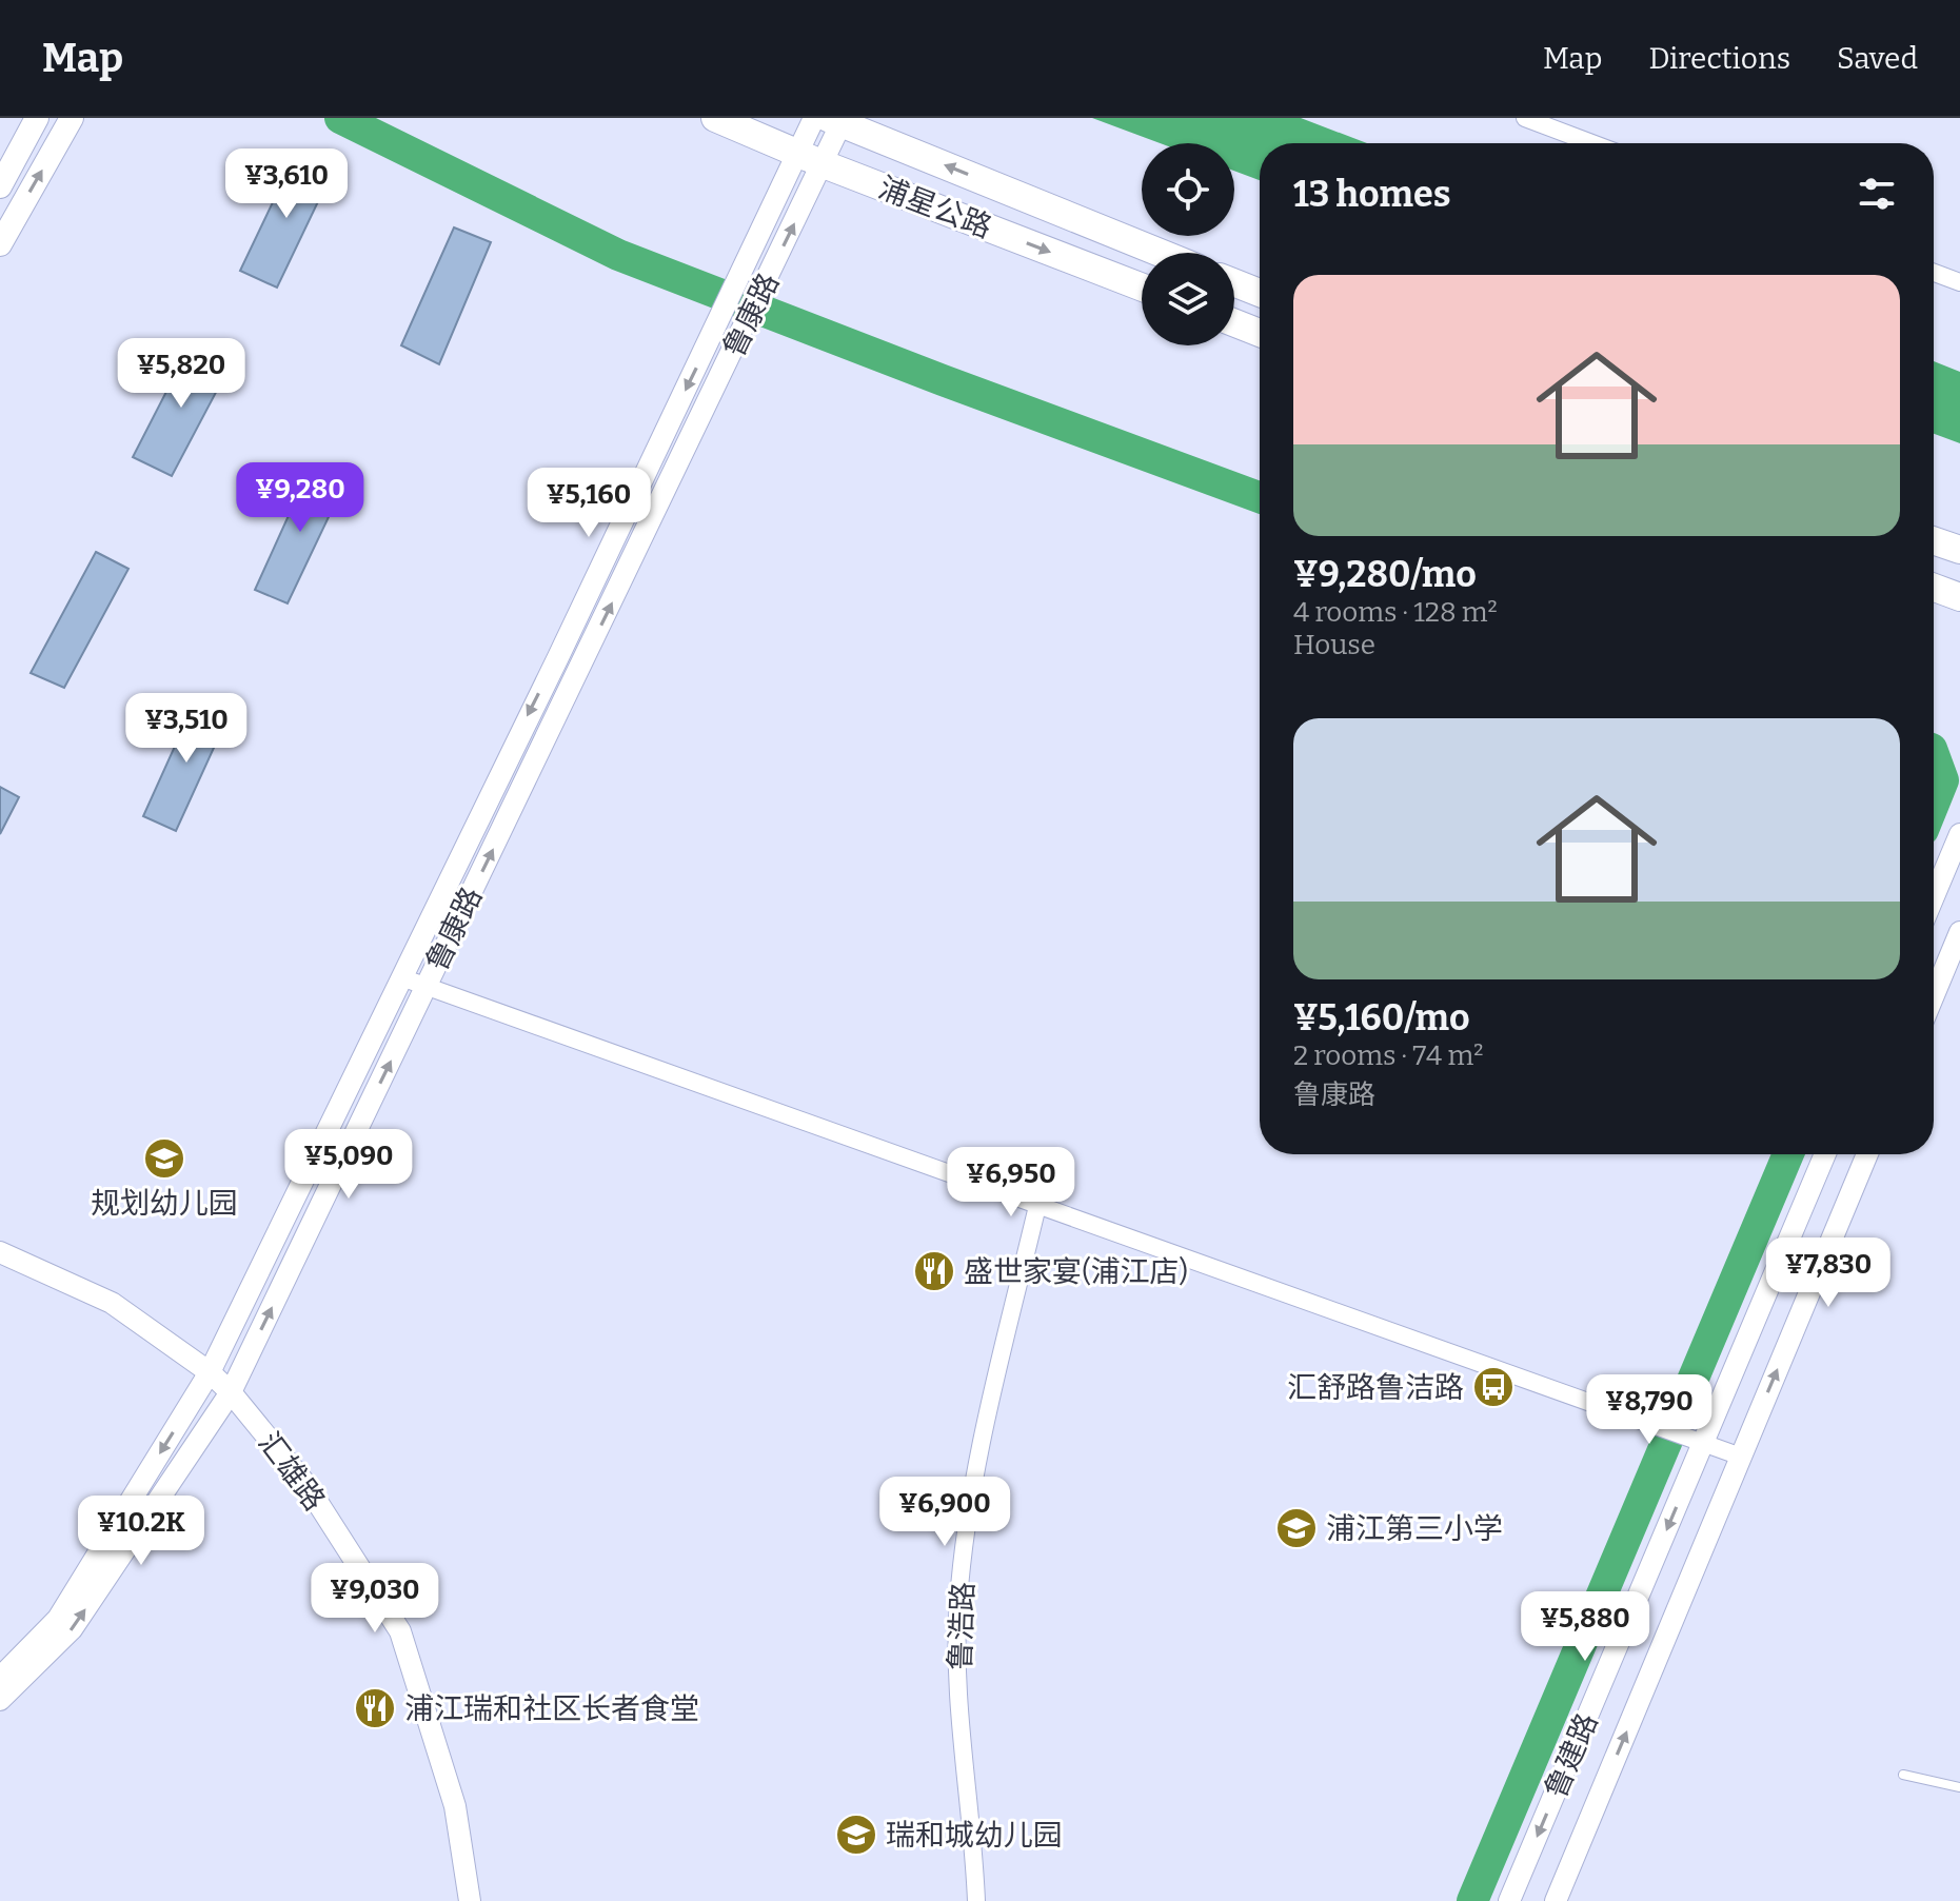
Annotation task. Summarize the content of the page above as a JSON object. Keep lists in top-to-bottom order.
{
  "streets": {
    "main road": ["浦星公路"],
    "street": [
      "鲁康路",
      "汇雄路",
      "鲁浩路",
      "鲁建路"
    ]
  },
  "crossings": [
    ["浦星公路", "鲁康路"],
    ["鲁康路", "汇雄路"]
  ],
  "places": {
    "school or university": ["规划幼儿园", "浦江第三小学", "瑞和城幼儿园"],
    "restaurant": ["盛世家宴(浦江店)", "浦江瑞和社区长者食堂"],
    "bus stop": ["汇舒路鲁洁路"]
  },
  "page": {
    "header": "Map",
    "nav": ["Map", "Directions", "Saved"],
    "heading": "13 homes",
    "price": [
      "¥3,610",
      "¥5,820",
      "¥9,280",
      "¥5,160",
      "¥3,510",
      "¥5,090",
      "¥6,950",
      "¥7,830",
      "¥8,790",
      "¥6,900",
      "¥10.2K",
      "¥9,030",
      "¥5,880"
    ],
    "list": [
      {
        "name": "¥9,280/mo",
        "note": "4 rooms · 128 m² · House"
      },
      {
        "name": "¥5,160/mo",
        "note": "2 rooms · 74 m² · 鲁康路"
      }
    ]
  }
}
